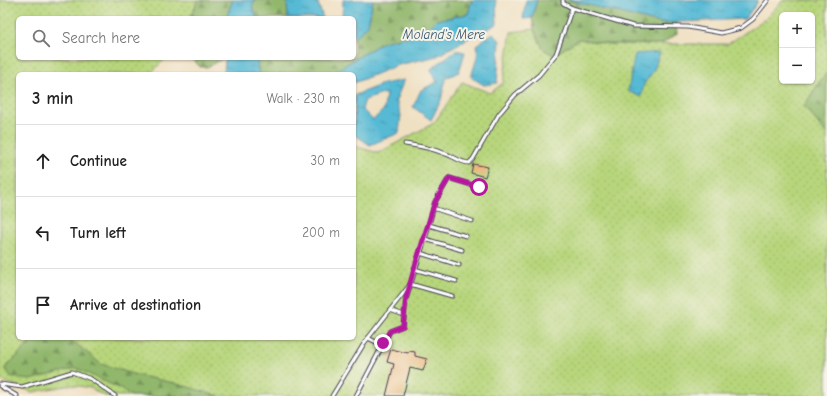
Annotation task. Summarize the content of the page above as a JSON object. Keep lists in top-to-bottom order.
{
  "water": ["Moland's Mere"],
  "page": {
    "map_buttons": ["+", "−"],
    "search": "Search here",
    "heading": ["3 min", "Walk · 230 m"],
    "list": [
      ["Continue", "30 m"],
      ["Turn left", "200 m"],
      "Arrive at destination"
    ]
  }
}
